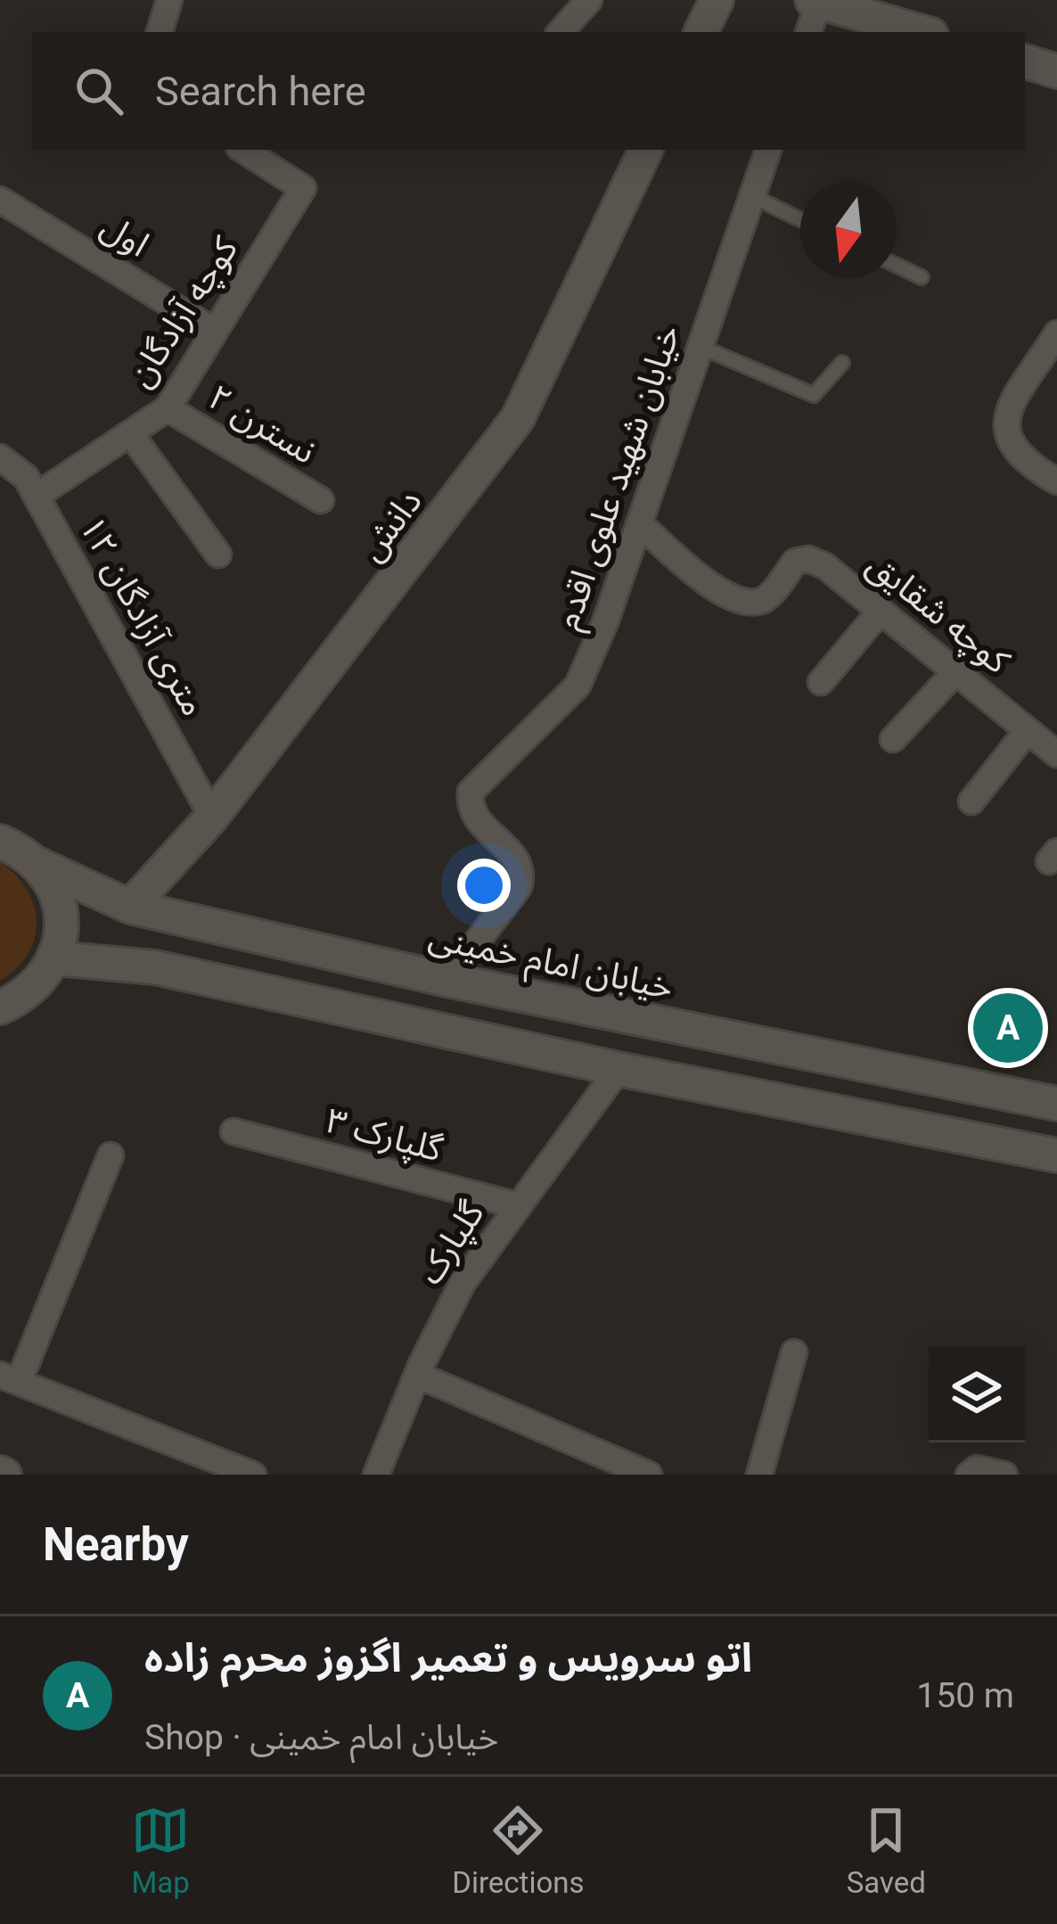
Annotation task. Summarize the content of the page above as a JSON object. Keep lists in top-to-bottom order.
{
  "streets": {
    "main road": ["دانش", "خیابان امام خمینی"],
    "street": [
      "اول",
      "کوچه آزادگان",
      "نسترن ۲",
      "خیابان شهید علوی اقدم",
      "کوچه شقایق",
      "۱۲ متری آزادگان",
      "گلپارک ۳",
      "گلپارک"
    ]
  },
  "crossings": [
    ["اول", "کوچه آزادگان"],
    ["کوچه آزادگان", "نسترن ۲"],
    ["کوچه آزادگان", "۱۲ متری آزادگان"],
    ["خیابان شهید علوی اقدم", "کوچه شقایق"],
    ["خیابان شهید علوی اقدم", "خیابان امام خمینی"],
    ["دانش", "۱۲ متری آزادگان"],
    ["دانش", "خیابان امام خمینی"],
    ["گلپارک ۳", "گلپارک"]
  ],
  "north": "bottom",
  "page": {
    "search": "Search here",
    "pins": "A",
    "heading": "Nearby",
    "list": [
      {
        "mark": "A",
        "name": "اتو سرویس و تعمیر اگزوز محرم زاده",
        "note": "Shop · خیابان امام خمینی",
        "value": "150 m"
      }
    ],
    "nav": ["Map", "Directions", "Saved"]
  }
}
